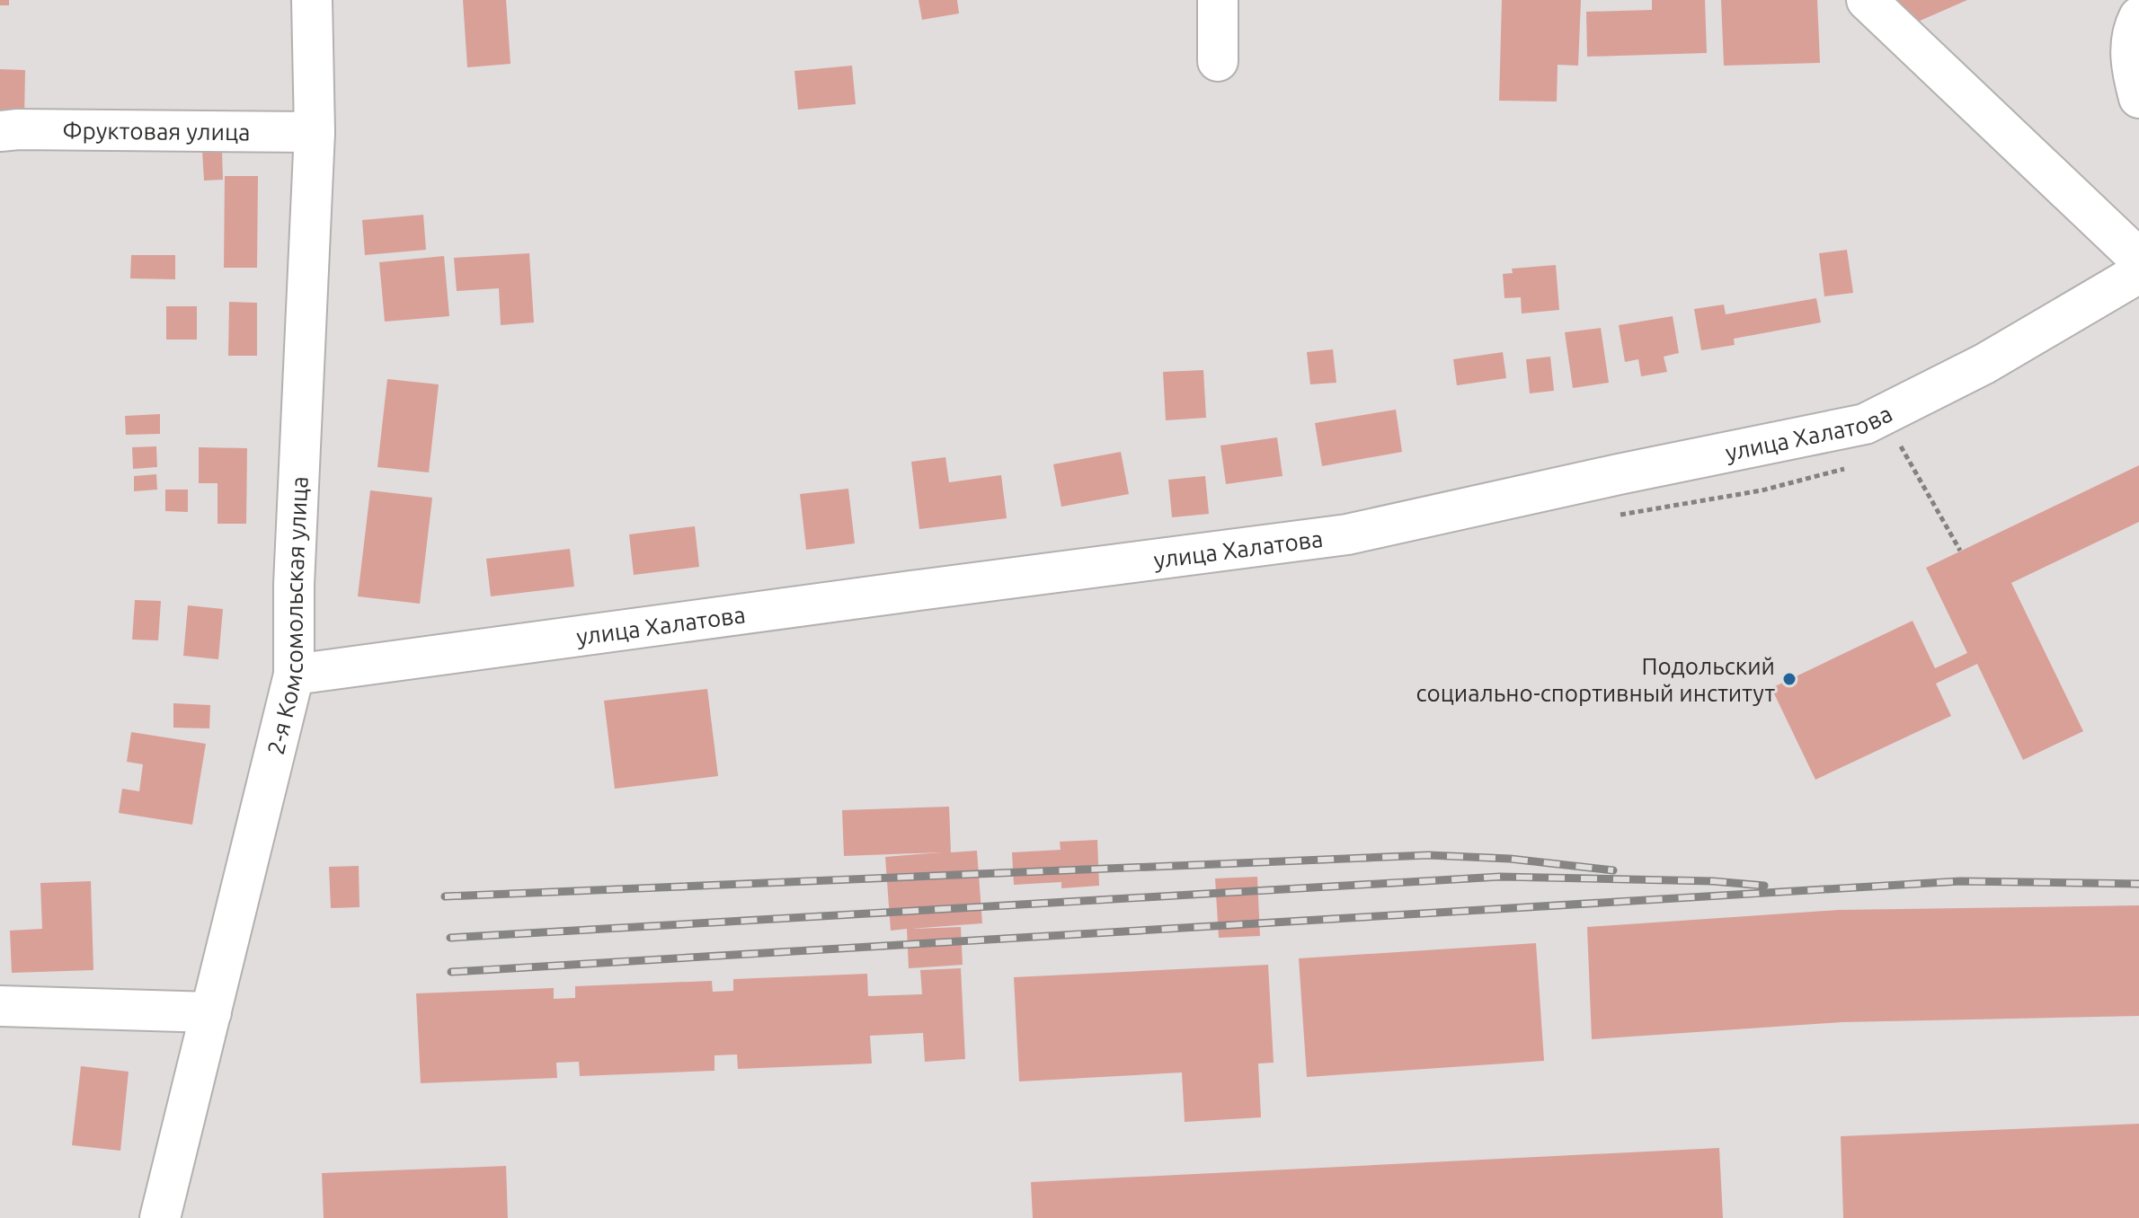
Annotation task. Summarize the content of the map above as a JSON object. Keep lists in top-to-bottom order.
{
  "streets": {
    "street": ["Фруктовая улица", "улица Халатова", "2-я Комсомольская улица"]
  },
  "crossings": [
    ["Фруктовая улица", "2-я Комсомольская улица"],
    ["улица Халатова", "2-я Комсомольская улица"]
  ],
  "places": ["Подольский социально-спортивный институт"]
}
